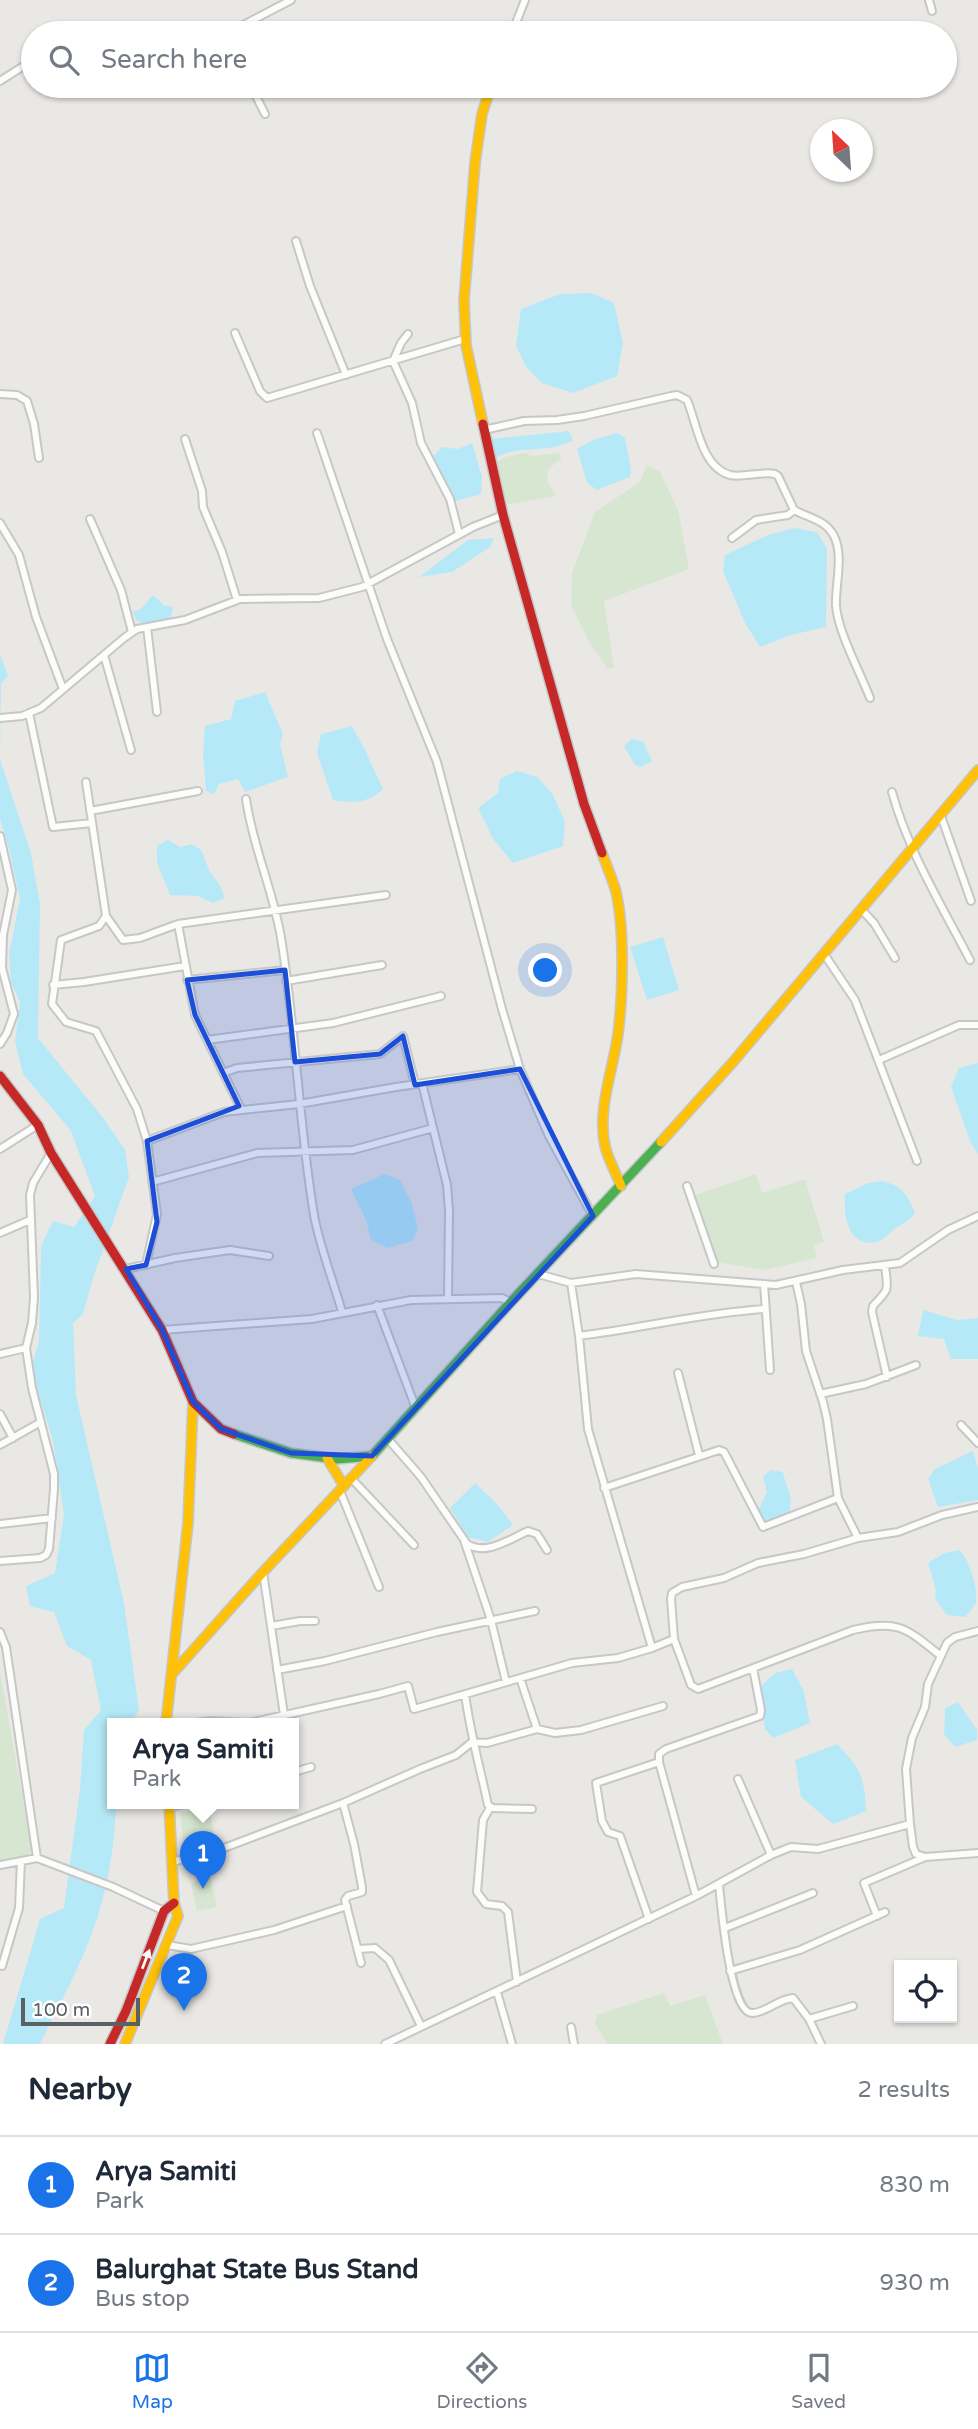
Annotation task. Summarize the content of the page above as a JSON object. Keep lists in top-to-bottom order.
{
  "scale_bar": "100 m",
  "north": "top left",
  "page": {
    "search": "Search here",
    "popup": ["Arya Samiti", "Park"],
    "pins": ["1", "2"],
    "scale": "100 m",
    "heading": ["Nearby", "2 results"],
    "list": [
      {
        "mark": "1",
        "name": "Arya Samiti",
        "note": "Park",
        "value": "830 m"
      },
      {
        "mark": "2",
        "name": "Balurghat State Bus Stand",
        "note": "Bus stop",
        "value": "930 m"
      }
    ],
    "nav": ["Map", "Directions", "Saved"]
  }
}
